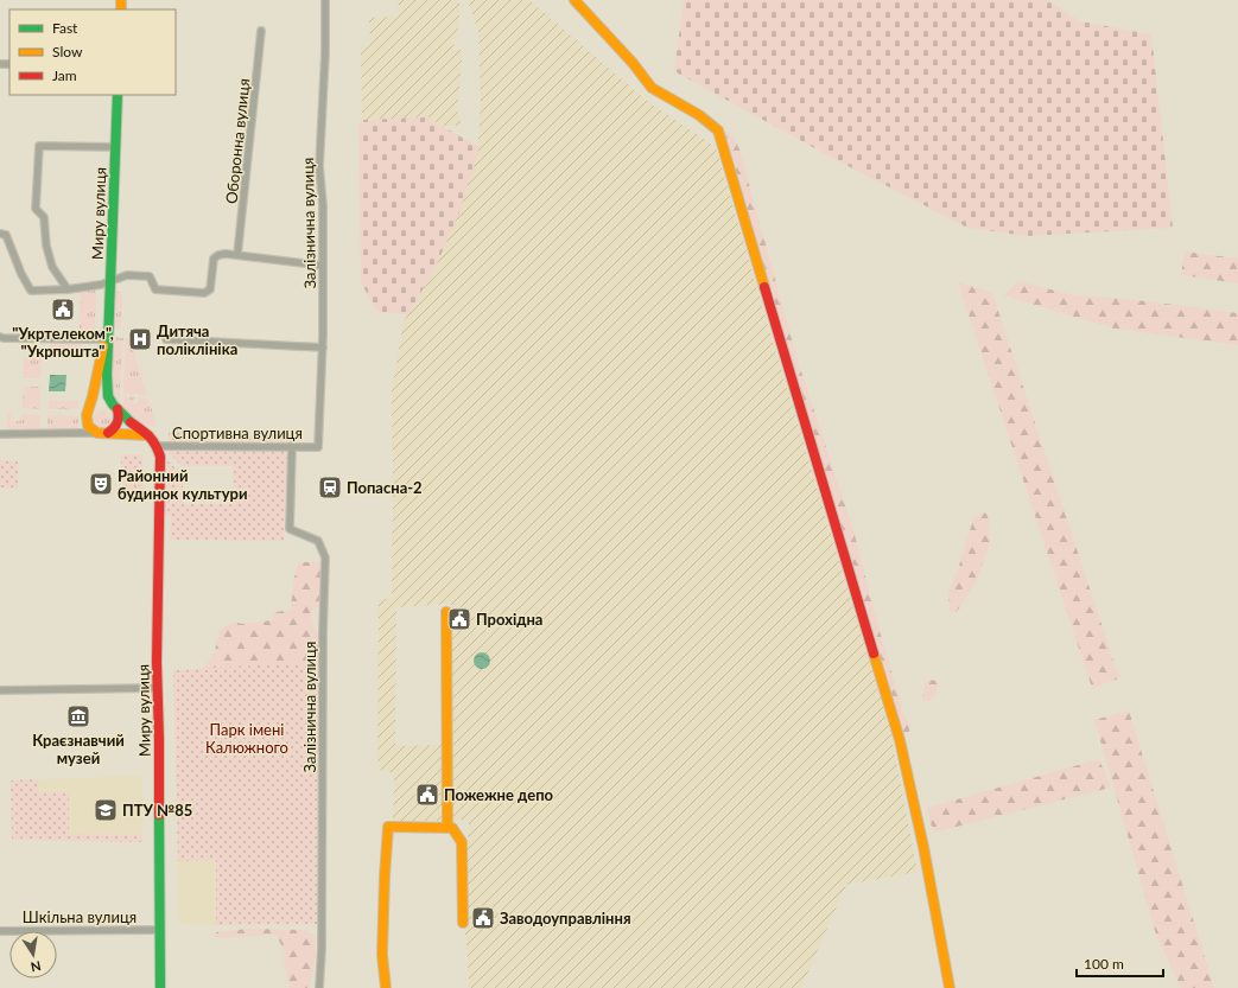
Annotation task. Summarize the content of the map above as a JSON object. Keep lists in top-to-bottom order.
{
  "streets": {
    "street": [
      "Оборонна вулиця",
      "Миру вулиця",
      "Залізнична вулиця",
      "Спортивна вулиця",
      "Шкільна вулиця"
    ]
  },
  "crossings": [
    ["Миру вулиця", "Спортивна вулиця"],
    ["Миру вулиця", "Шкільна вулиця"],
    ["Залізнична вулиця", "Спортивна вулиця"]
  ],
  "parks": ["Парк імені Калюжного"],
  "places": {
    "public building": [
      "\"Укртелеком\", \"Укрпошта\"",
      "Прохідна",
      "Пожежне депо",
      "Заводоуправління"
    ],
    "hospital": ["Дитяча поліклініка"],
    "theatre": ["Районний будинок культури"],
    "station": ["Попасна-2"],
    "museum": ["Краєзнавчий музей"],
    "school or university": ["ПТУ №85"]
  },
  "legend": ["Fast", "Slow", "Jam"],
  "scale_bar": "100 m",
  "north": "bottom"
}
